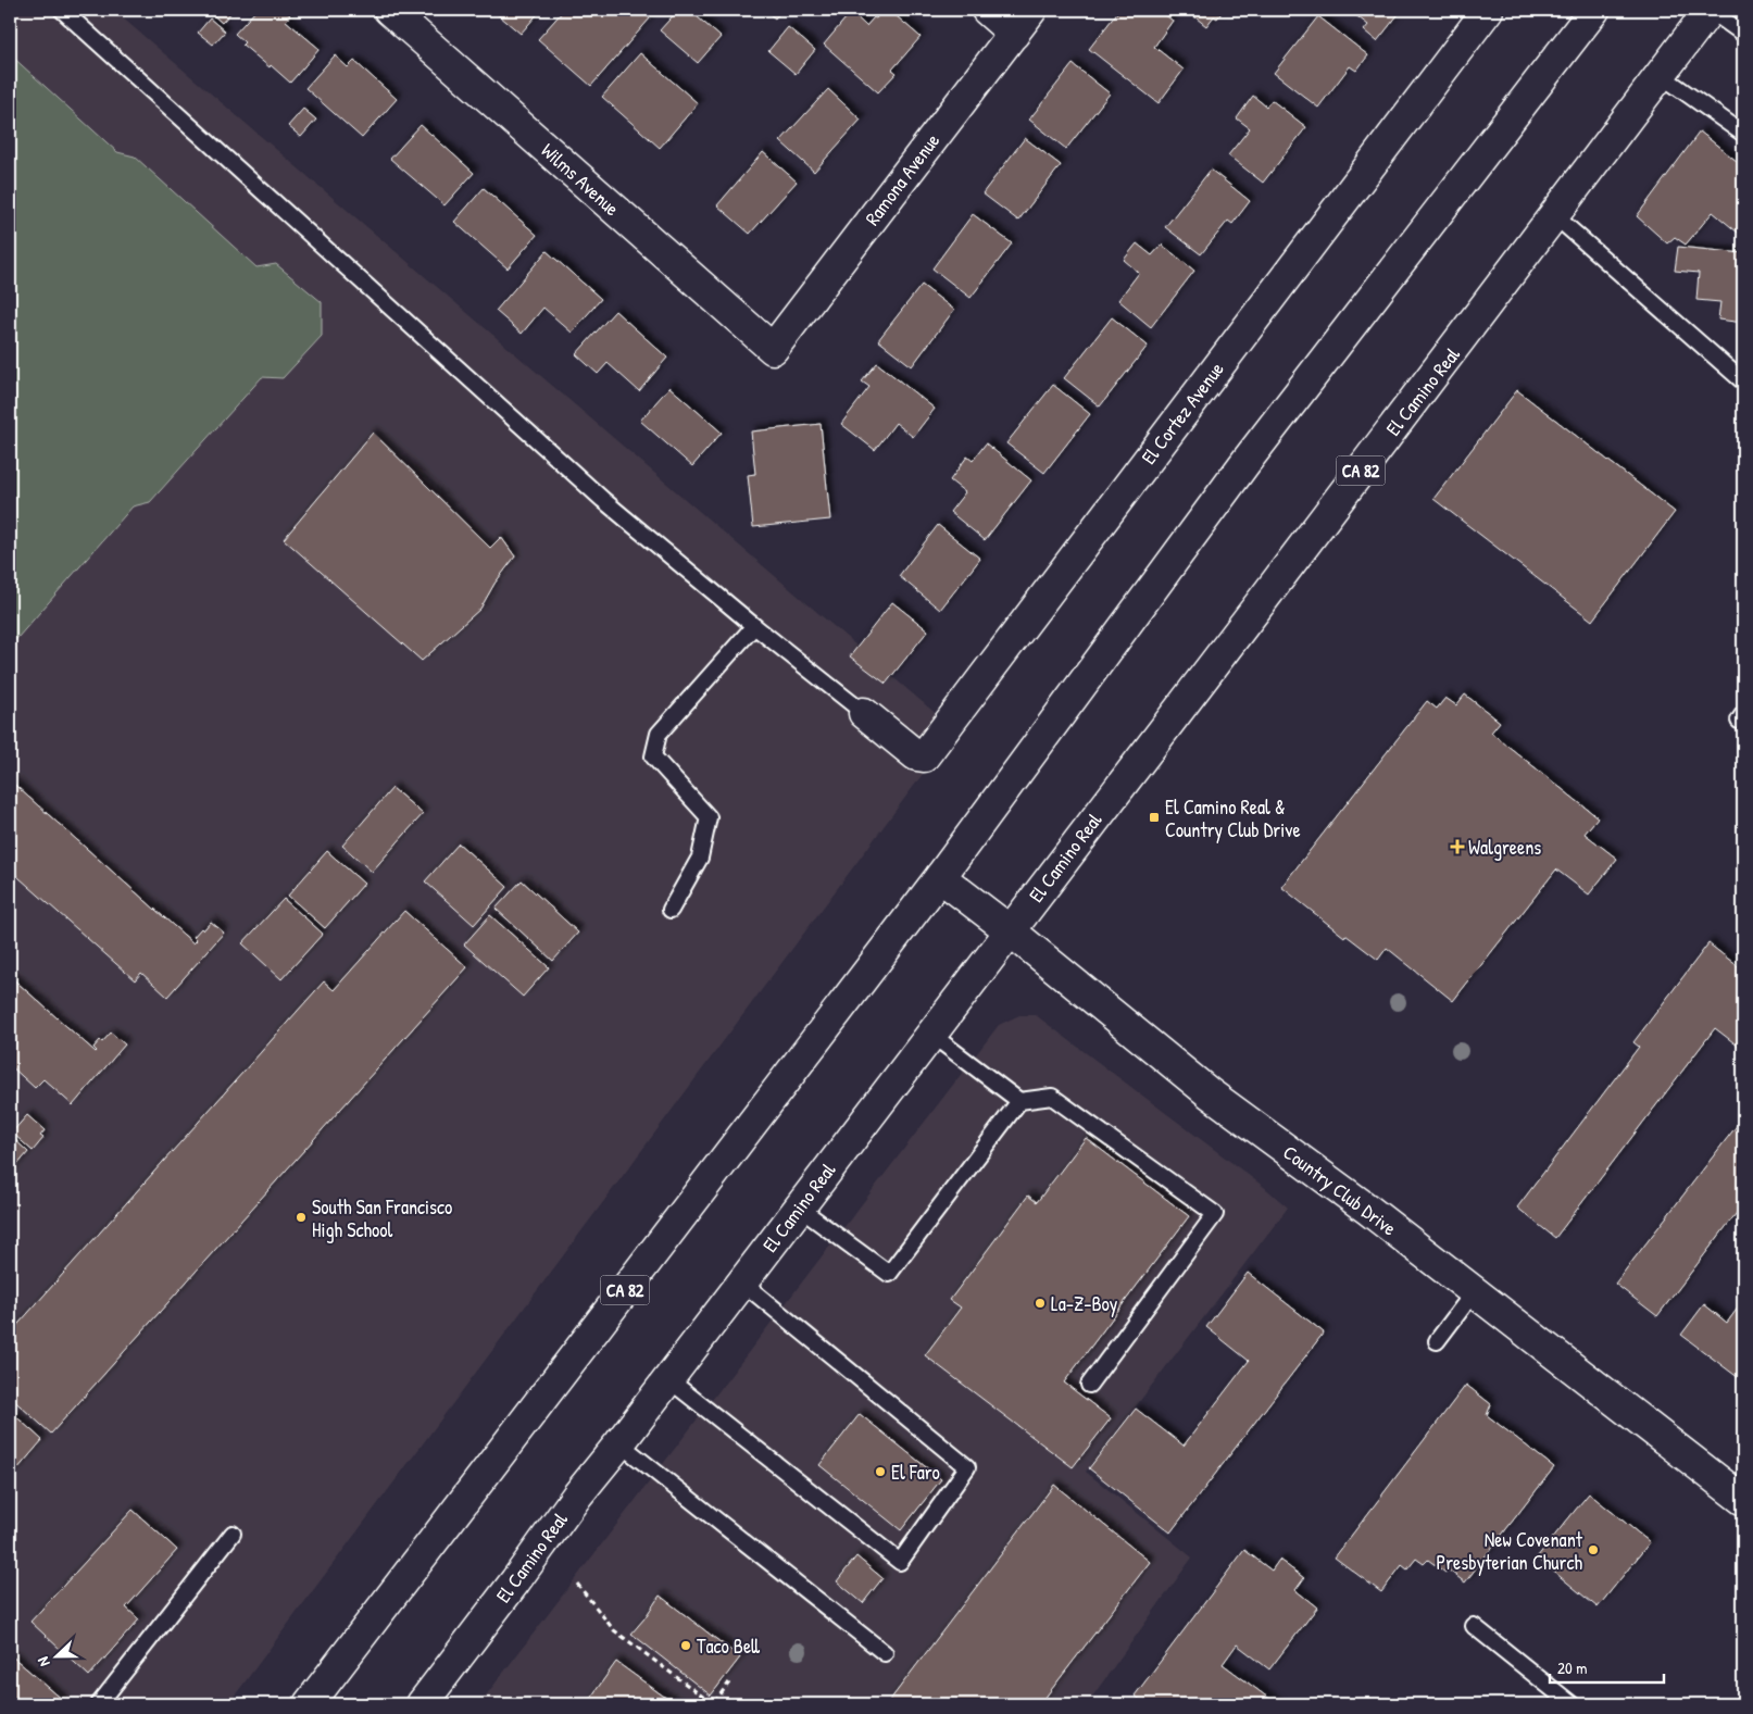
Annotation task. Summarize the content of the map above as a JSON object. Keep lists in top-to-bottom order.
{
  "streets": {
    "main road": [
      "Wilms Avenue",
      "Ramona Avenue",
      "El Camino Real",
      "El Cortez Avenue",
      "CA 82",
      "Country Club Drive"
    ]
  },
  "crossings": [
    ["Wilms Avenue", "Ramona Avenue"],
    ["El Camino Real", "Country Club Drive"],
    ["CA 82", "Country Club Drive"]
  ],
  "places": {
    "transit": ["El Camino Real & Country Club Drive"],
    "health": ["Walgreens"],
    "other": [
      "South San Francisco High School",
      "La-Z-Boy",
      "El Faro",
      "New Covenant Presbyterian Church",
      "Taco Bell"
    ]
  },
  "scale_bar": "20 m",
  "north": "left"
}
